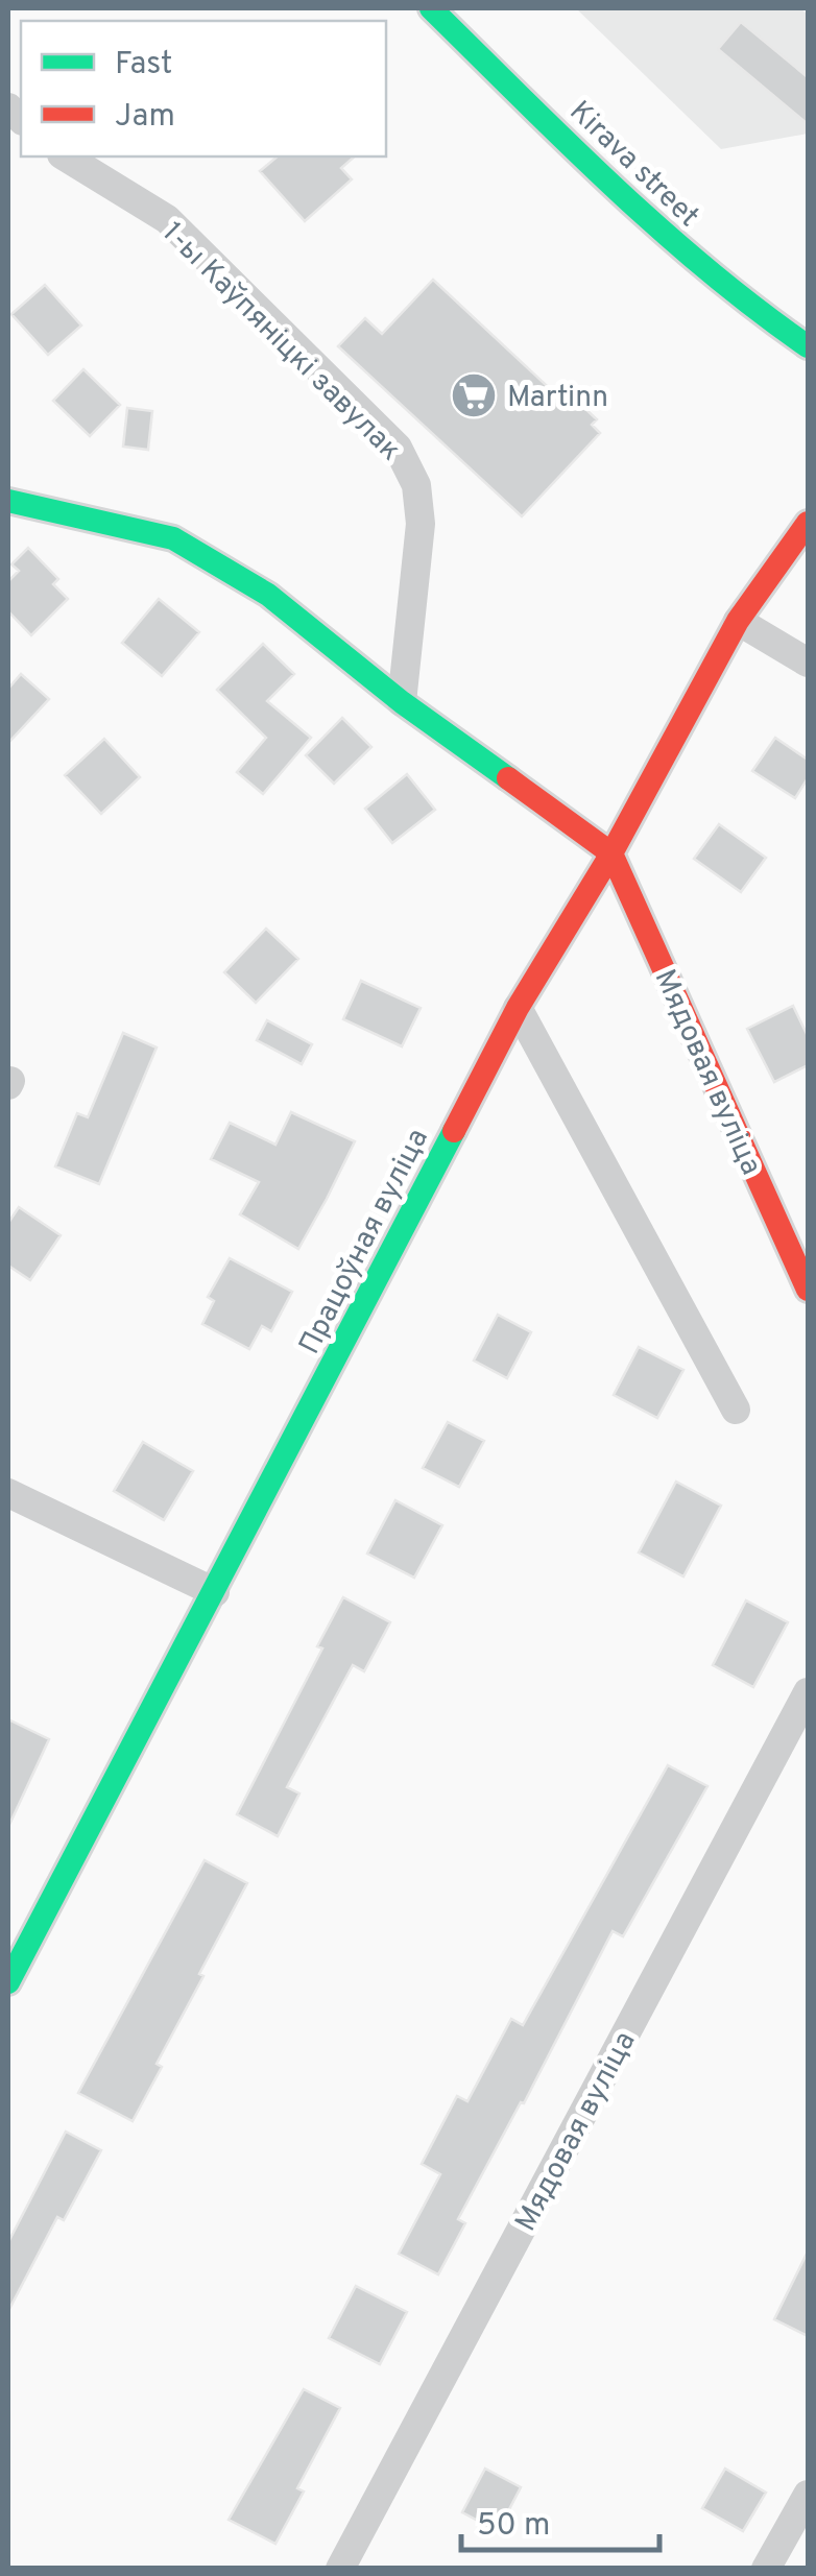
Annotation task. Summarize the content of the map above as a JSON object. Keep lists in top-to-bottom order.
{
  "streets": {
    "street": [
      "Kirava street",
      "1-ы Каўпяніцкі завулак",
      "Мядовая вуліца",
      "Працоўная вуліца"
    ]
  },
  "crossings": [
    ["Мядовая вуліца", "Працоўная вуліца"]
  ],
  "places": {
    "supermarket": ["Martinn"]
  },
  "legend": ["Fast", "Jam"],
  "scale_bar": "50 m"
}
